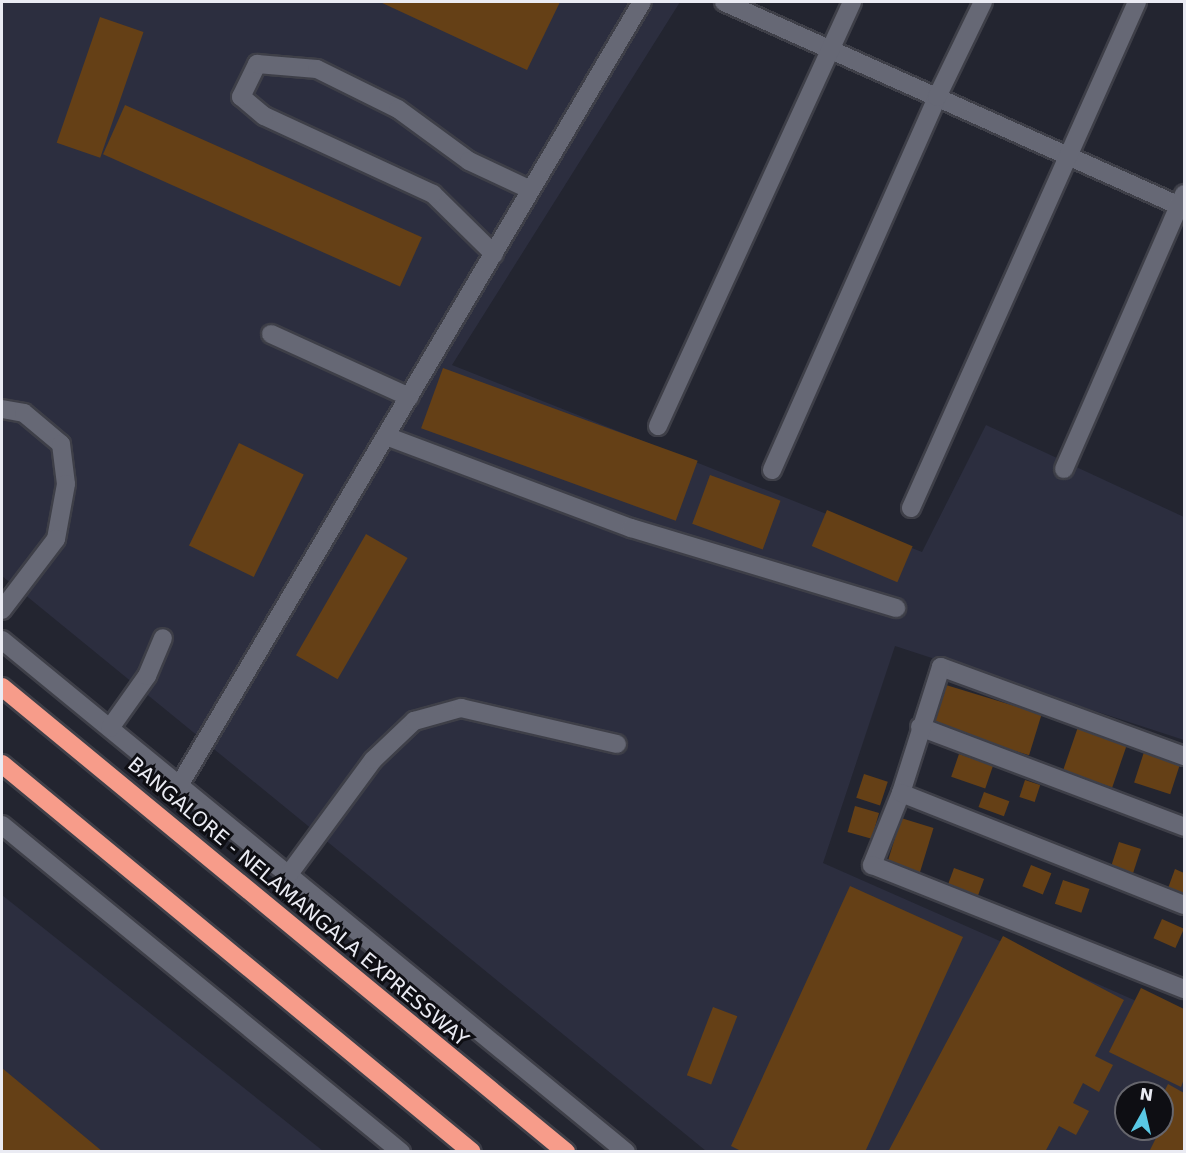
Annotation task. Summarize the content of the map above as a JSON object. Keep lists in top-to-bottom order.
{
  "streets": {
    "highway": ["BANGALORE - NELAMANGALA EXPRESSWAY"]
  },
  "north": "top"
}
